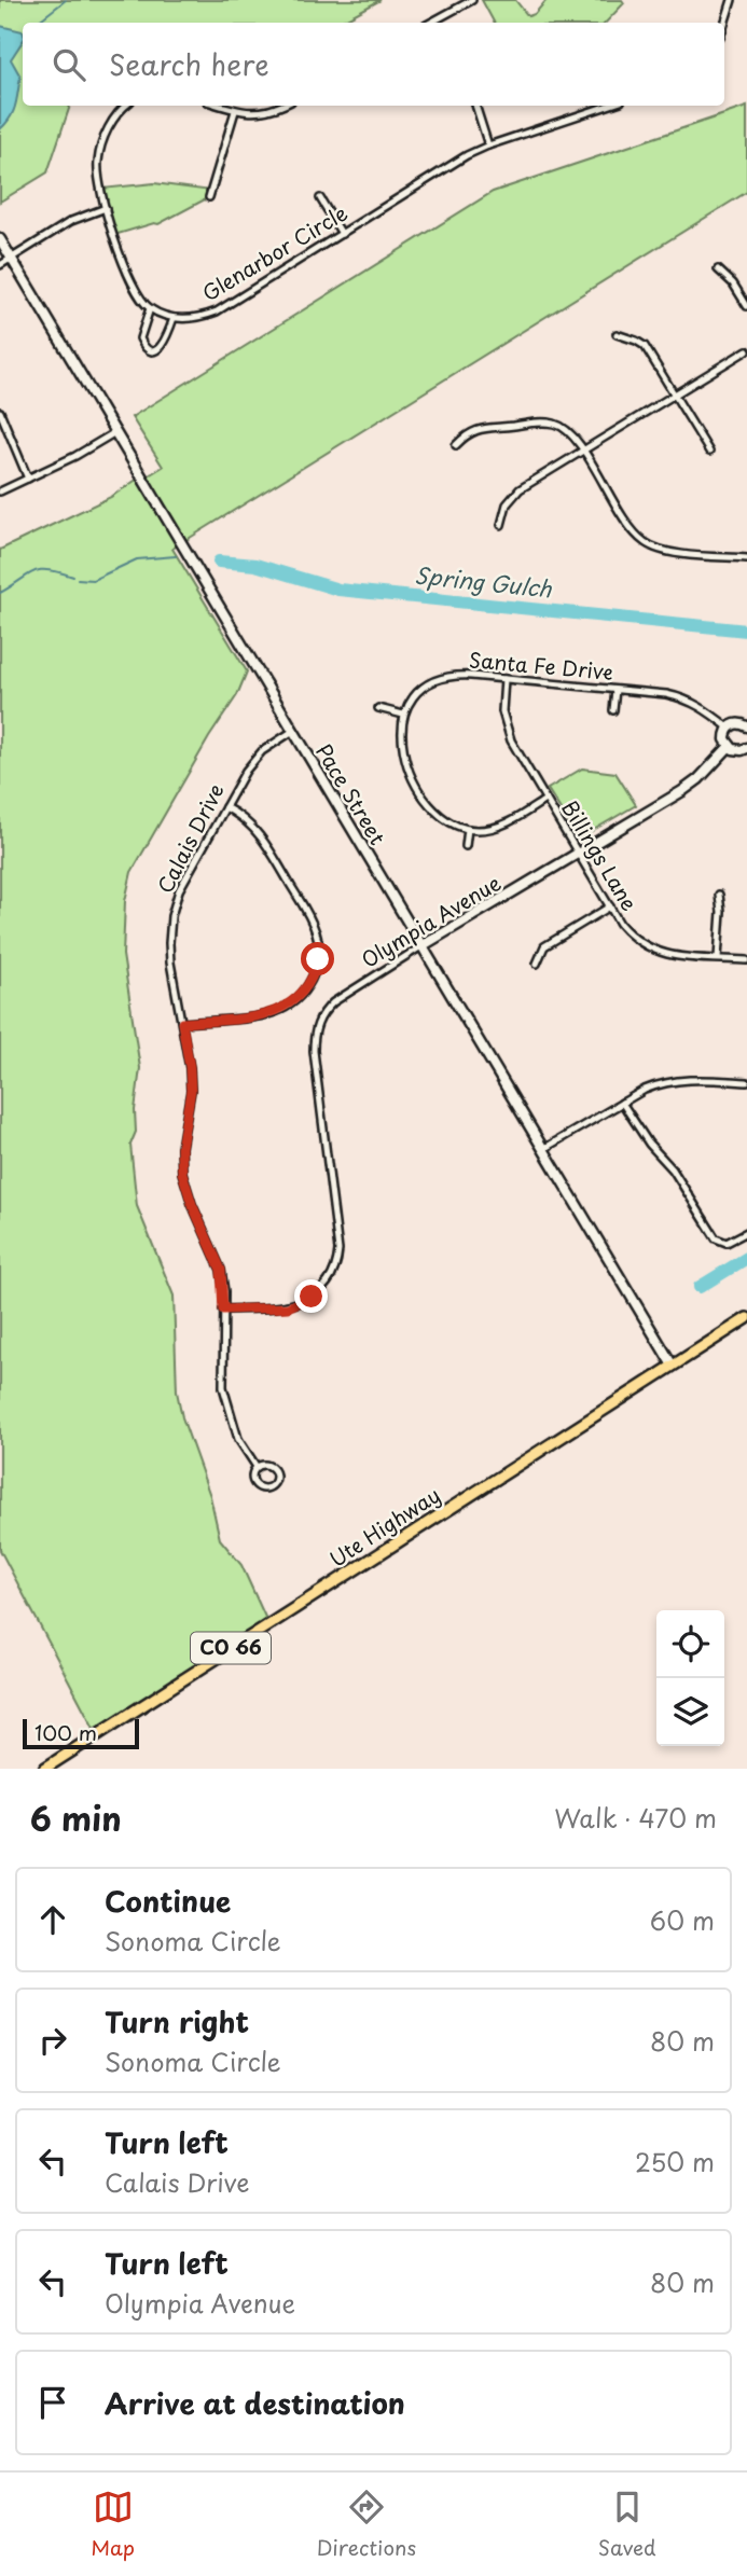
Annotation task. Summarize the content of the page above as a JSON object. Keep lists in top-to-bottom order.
{
  "streets": {
    "main road": [
      "Pace Street",
      "Olympia Avenue",
      "Ute Highway",
      "CO 66"
    ],
    "street": [
      "Glenarbor Circle",
      "Santa Fe Drive",
      "Calais Drive",
      "Billings Lane"
    ]
  },
  "crossings": [
    ["Santa Fe Drive", "Billings Lane"],
    ["Pace Street", "Calais Drive"],
    ["Pace Street", "Olympia Avenue"],
    ["Pace Street", "Ute Highway"],
    ["Calais Drive", "Olympia Avenue"],
    ["Billings Lane", "Olympia Avenue"]
  ],
  "water": ["Spring Gulch"],
  "scale_bar": "100 m",
  "page": {
    "search": "Search here",
    "scale": "100 m",
    "heading": ["6 min", "Walk · 470 m"],
    "list": [
      ["Continue", "Sonoma Circle", "60 m"],
      ["Turn right", "Sonoma Circle", "80 m"],
      ["Turn left", "Calais Drive", "250 m"],
      ["Turn left", "Olympia Avenue", "80 m"],
      "Arrive at destination"
    ],
    "nav": ["Map", "Directions", "Saved"]
  }
}
